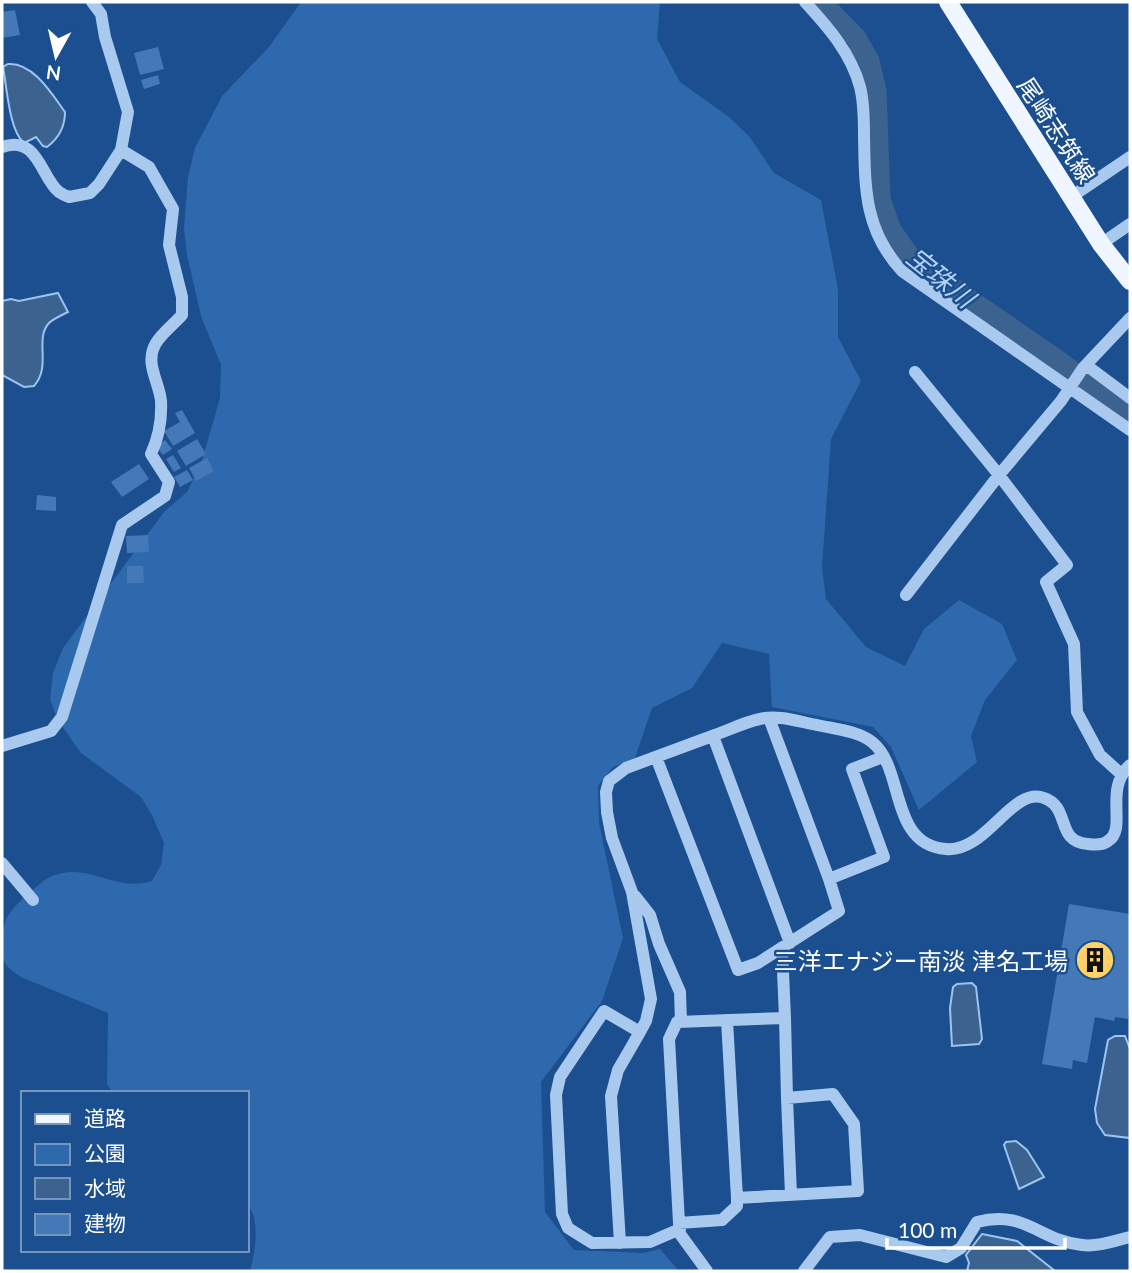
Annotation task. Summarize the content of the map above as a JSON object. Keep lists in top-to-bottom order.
{
  "streets": {
    "main road": ["尾崎志筑線"]
  },
  "water": ["宝珠川"],
  "places": {
    "building": ["三洋エナジー南淡 津名工場"]
  },
  "legend": [
    "道路",
    "公園",
    "水域",
    "建物"
  ],
  "scale_bar": "100 m",
  "north": "bottom"
}
